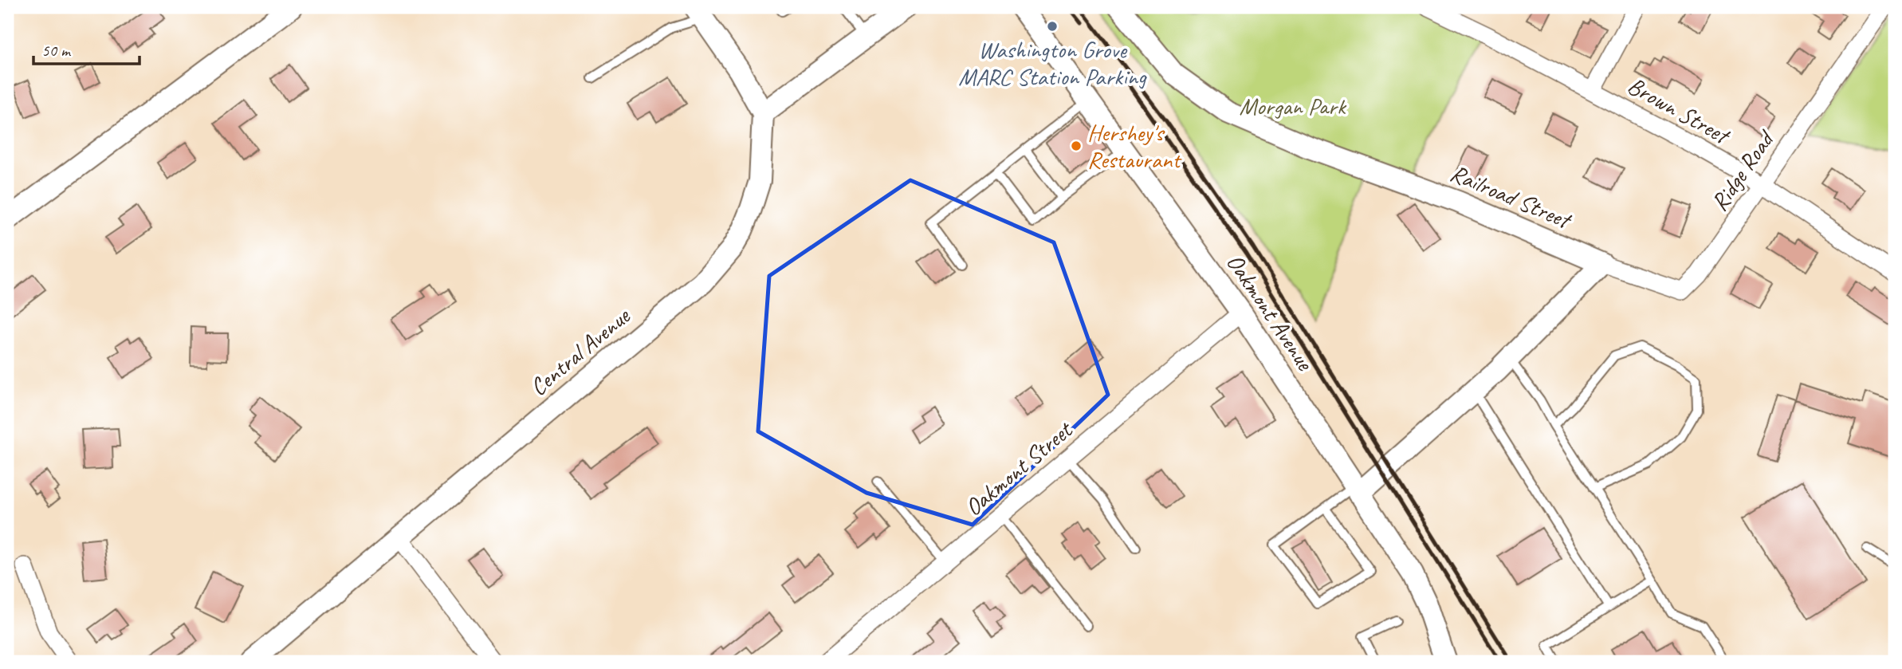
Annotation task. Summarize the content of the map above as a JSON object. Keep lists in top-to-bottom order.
{
  "streets": {
    "street": [
      "Brown Street",
      "Ridge Road",
      "Railroad Street",
      "Oakmont Avenue",
      "Central Avenue",
      "Oakmont Street"
    ]
  },
  "crossings": [
    ["Brown Street", "Ridge Road"],
    ["Ridge Road", "Railroad Street"],
    ["Oakmont Avenue", "Oakmont Street"]
  ],
  "parks": ["Morgan Park"],
  "places": ["Washington Grove MARC Station Parking", "Hershey's Restaurant"],
  "scale_bar": "50 m"
}
